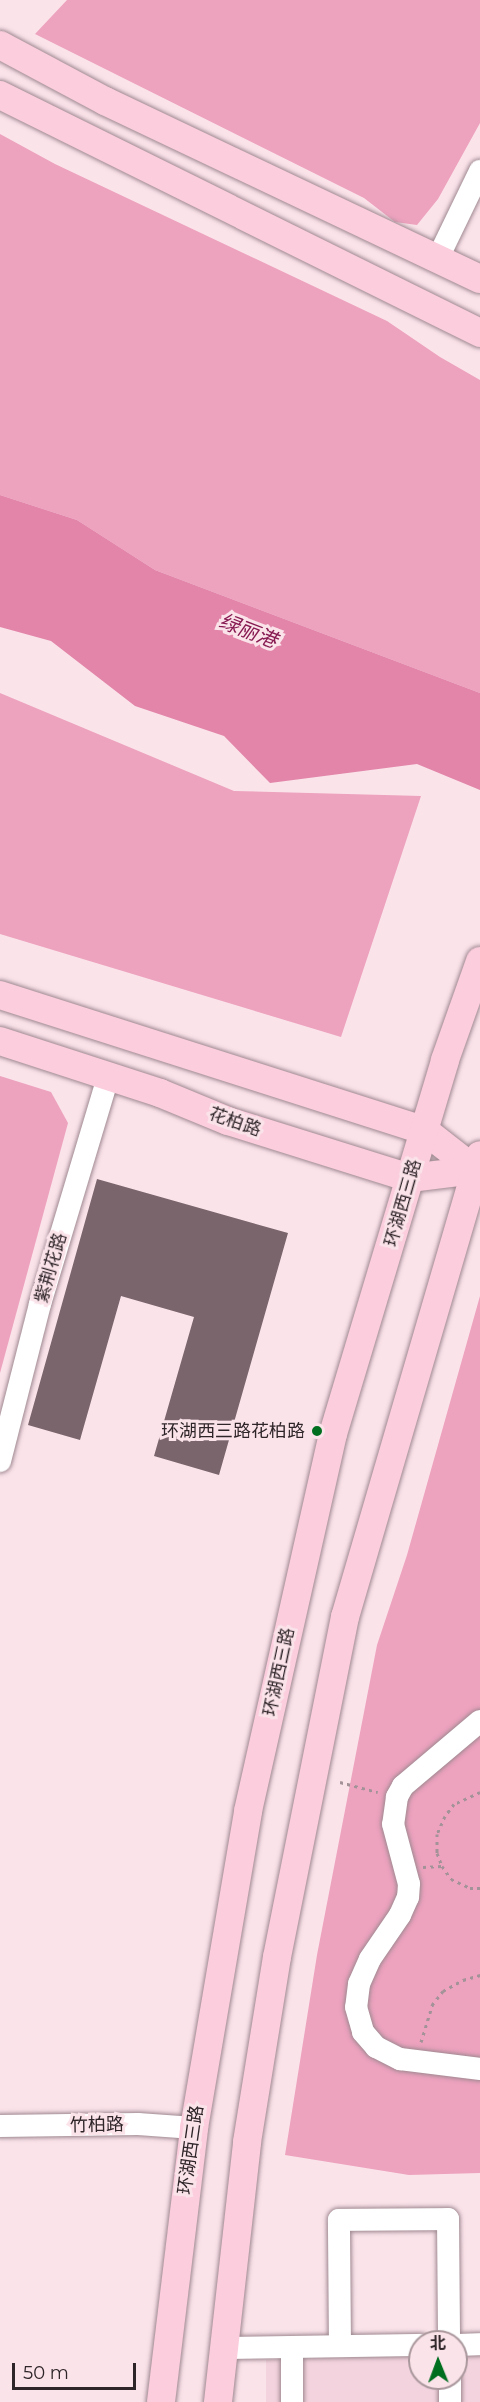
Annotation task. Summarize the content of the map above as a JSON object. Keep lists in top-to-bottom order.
{
  "streets": {
    "main road": ["花柏路", "环湖西三路"],
    "street": ["紫荆花路", "竹柏路"]
  },
  "crossings": [
    ["花柏路", "环湖西三路"],
    ["花柏路", "紫荆花路"],
    ["环湖西三路", "竹柏路"]
  ],
  "water": ["绿丽港"],
  "places": ["环湖西三路花柏路"],
  "scale_bar": "50 m",
  "north": "top"
}
